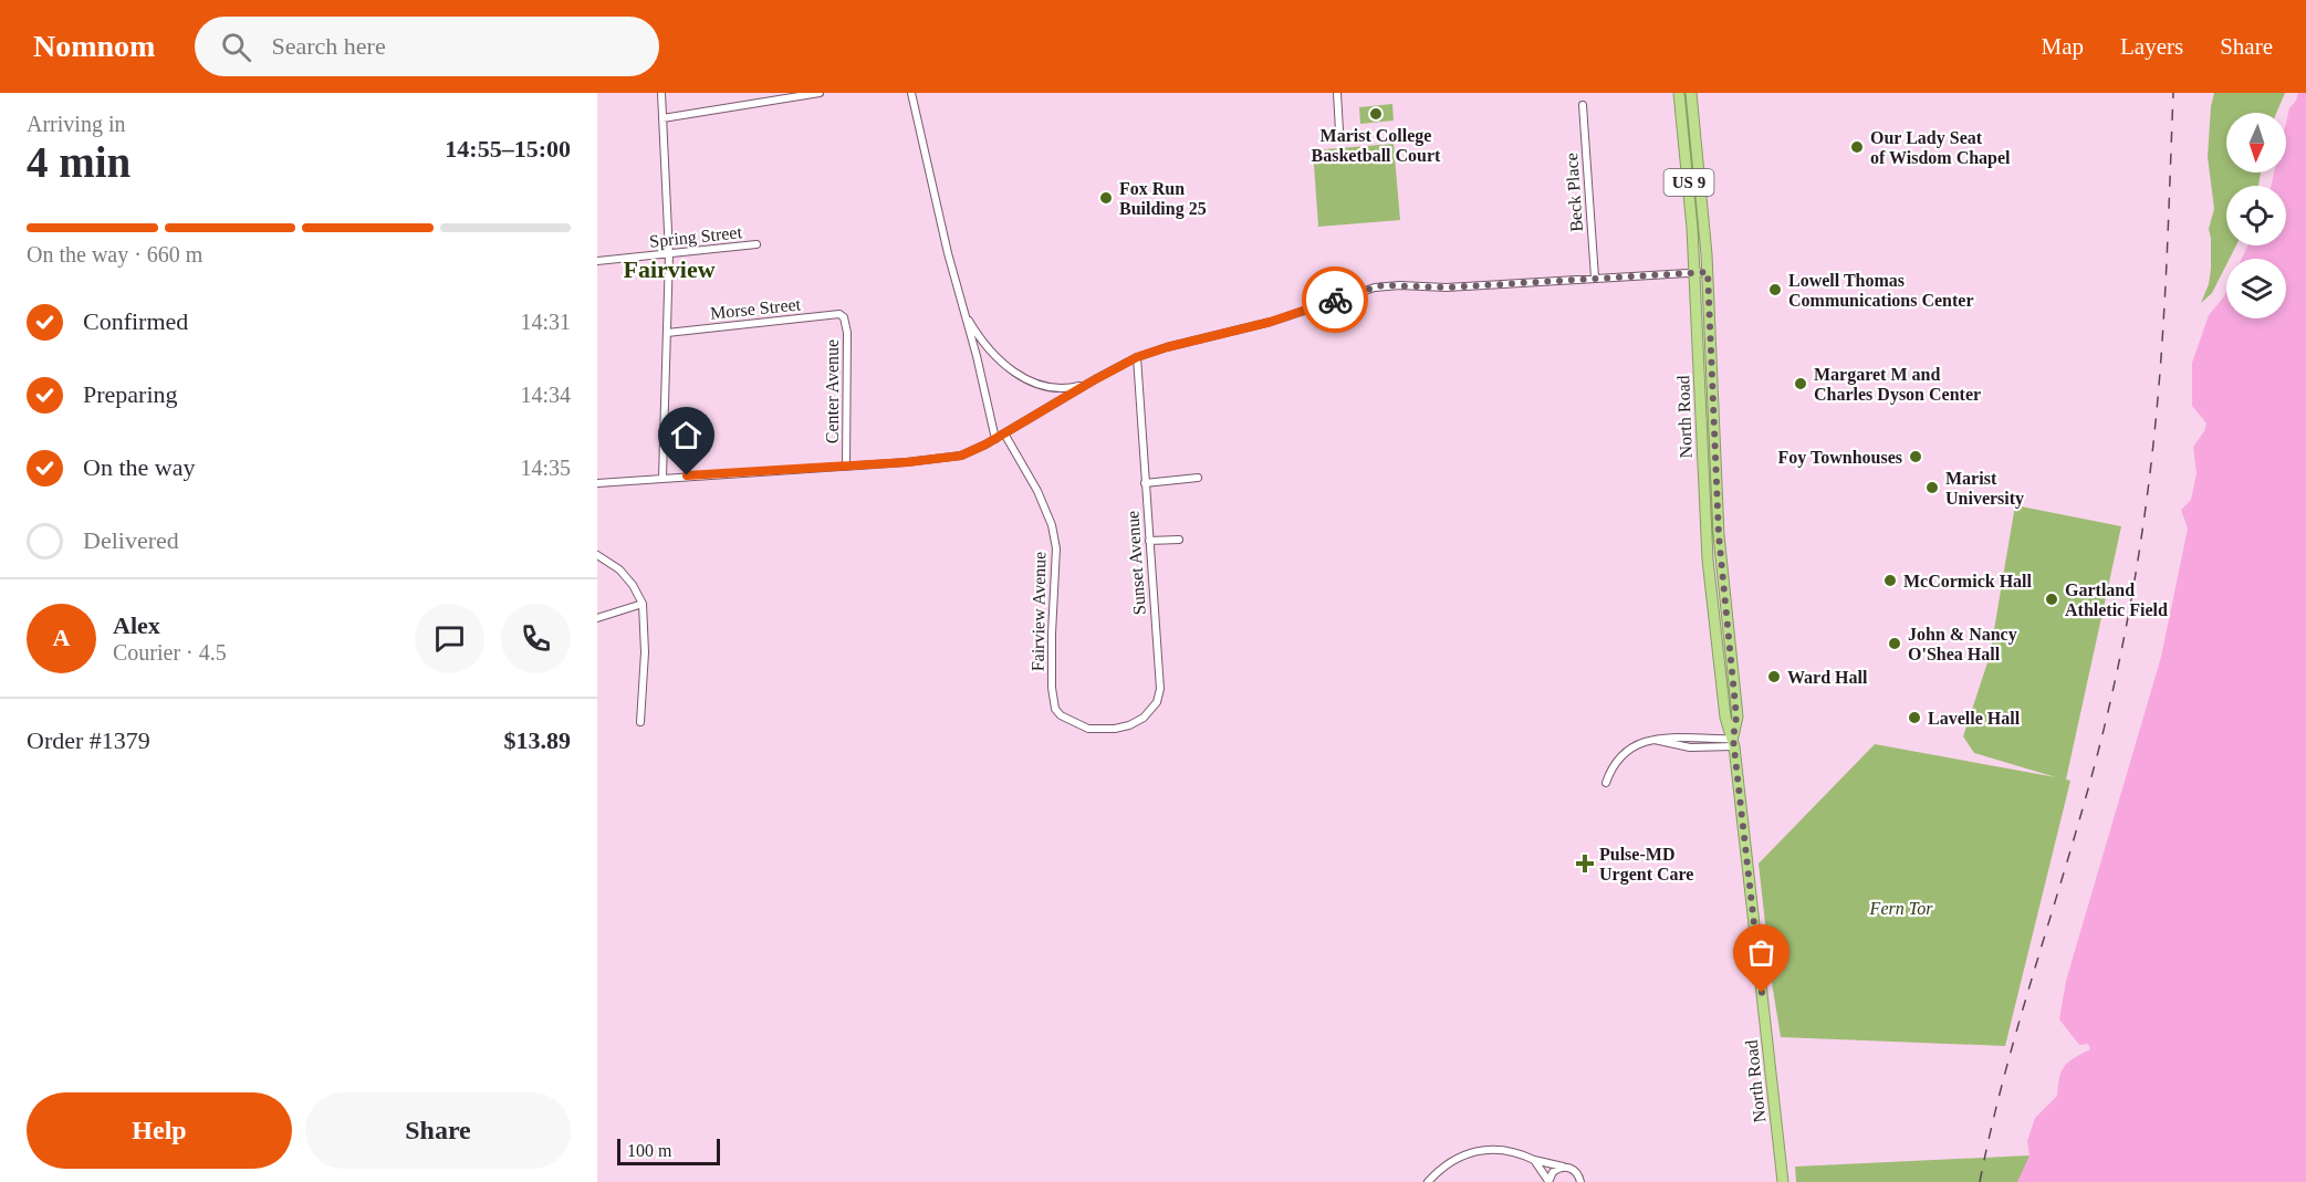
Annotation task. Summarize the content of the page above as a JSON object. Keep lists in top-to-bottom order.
{
  "streets": {
    "highway": ["US 9", "North Road"],
    "street": [
      "Beck Place",
      "Spring Street",
      "Morse Street",
      "Center Avenue",
      "Sunset Avenue",
      "Fairview Avenue"
    ]
  },
  "crossings": [
    ["Morse Street", "Center Avenue"],
    ["Sunset Avenue", "Fairview Avenue"]
  ],
  "districts": ["Fairview"],
  "parks": ["Fern Tor"],
  "places": {
    "other": [
      "Marist College Basketball Court",
      "Our Lady Seat of Wisdom Chapel",
      "Fox Run Building 25",
      "Lowell Thomas Communications Center",
      "Margaret M and Charles Dyson Center",
      "Foy Townhouses",
      "Marist University",
      "McCormick Hall",
      "Gartland Athletic Field",
      "John & Nancy O'Shea Hall",
      "Ward Hall",
      "Lavelle Hall"
    ],
    "health": ["Pulse-MD Urgent Care"]
  },
  "scale_bar": "100 m",
  "north": "bottom",
  "page": {
    "header": "Nomnom",
    "search": "Search here",
    "nav": ["Map", "Layers", "Share"],
    "heading": ["4 min", "Arriving in", "14:55–15:00"],
    "panel": [
      "Alex",
      "Courier · 4.5",
      "Order #1379",
      "$13.89"
    ],
    "bar": "On the way · 660 m",
    "list": [
      ["Confirmed", "14:31"],
      ["Preparing", "14:34"],
      ["On the way", "14:35"],
      "Delivered"
    ],
    "round": "A",
    "buttons": ["Help", "Share"],
    "scale": "100 m"
  }
}
